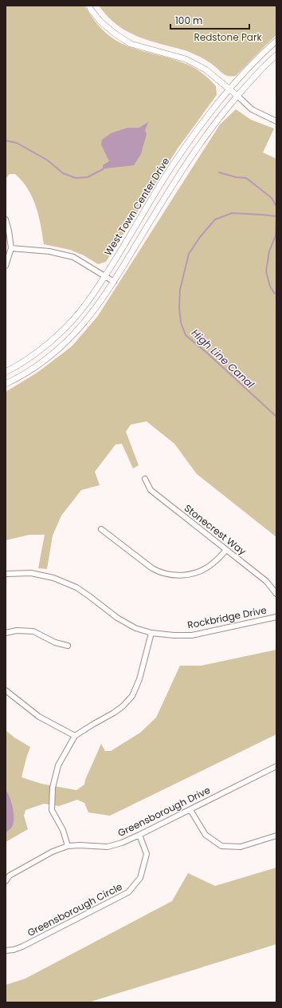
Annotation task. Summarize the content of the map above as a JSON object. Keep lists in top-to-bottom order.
{
  "streets": {
    "street": [
      "West Town Center Drive",
      "Stonecrest Way",
      "Rockbridge Drive",
      "Greensborough Drive",
      "Greensborough Circle"
    ]
  },
  "crossings": [
    ["Greensborough Drive", "Greensborough Circle"]
  ],
  "water": ["High Line Canal"],
  "parks": ["Redstone Park"],
  "scale_bar": "100 m"
}
